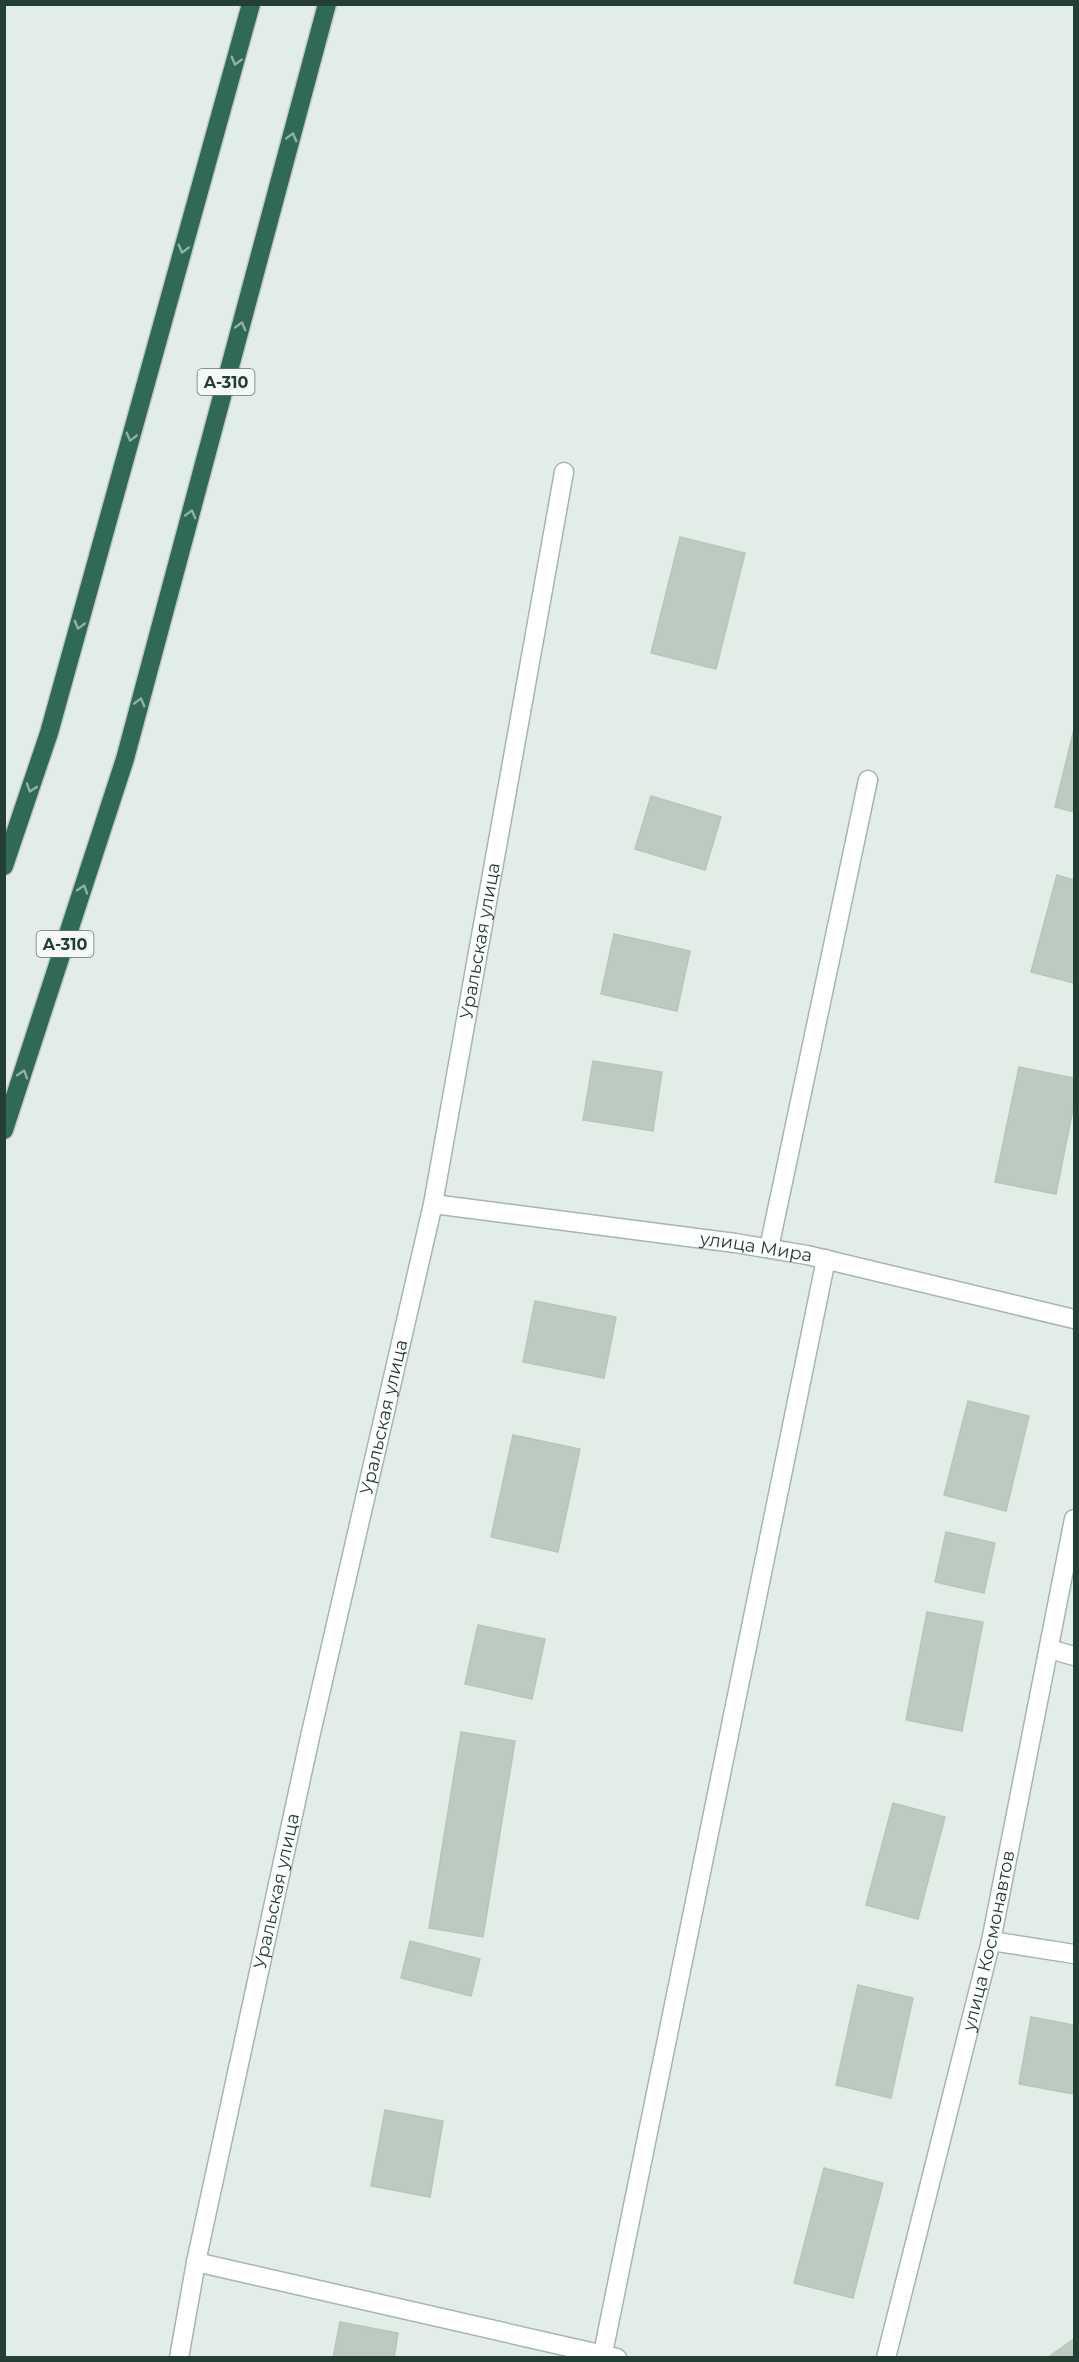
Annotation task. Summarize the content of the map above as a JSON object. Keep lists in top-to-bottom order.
{
  "streets": {
    "highway": ["А-310"],
    "street": ["Уральская улица", "улица Мира", "улица Космонавтов"]
  },
  "crossings": [
    ["Уральская улица", "улица Мира"]
  ]
}
